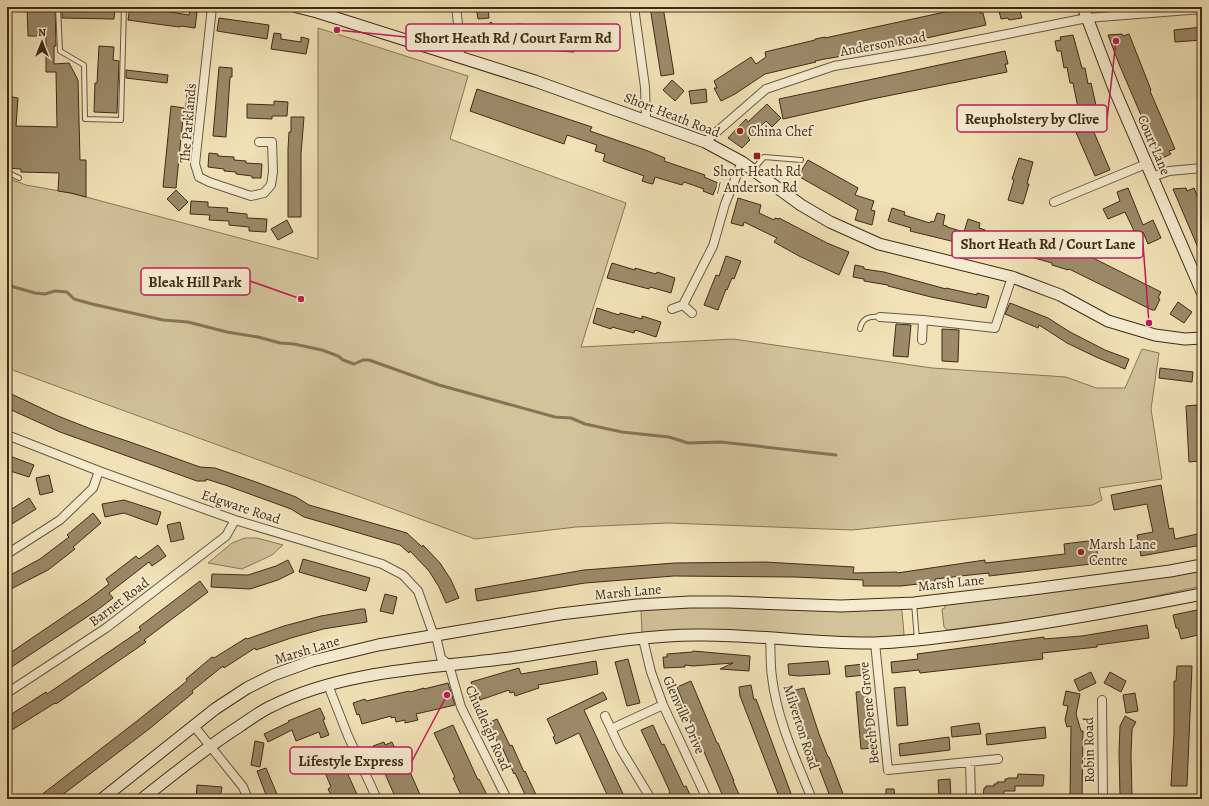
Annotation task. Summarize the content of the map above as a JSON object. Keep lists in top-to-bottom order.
{
  "streets": {
    "main road": ["Short Heath Road", "Court Lane", "Marsh Lane"],
    "street": [
      "Anderson Road",
      "The Parklands",
      "Edgware Road",
      "Barnet Road",
      "Beech Dene Grove",
      "Glenville Drive",
      "Milverton Road",
      "Chudleigh Road",
      "Robin Road"
    ]
  },
  "crossings": [
    ["Anderson Road", "Short Heath Road"],
    ["Anderson Road", "Court Lane"],
    ["Edgware Road", "Marsh Lane"],
    ["Edgware Road", "Barnet Road"],
    ["Edgware Road", "Chudleigh Road"]
  ],
  "places": {
    "other": [
      "Short Heath Rd / Court Farm Rd",
      "Reupholstery by Clive",
      "China Chef",
      "Bleak Hill Park",
      "Short Heath Rd / Court Lane",
      "Marsh Lane Centre",
      "Lifestyle Express"
    ],
    "transit": ["Short Heath Rd / Anderson Rd"]
  },
  "north": "top"
}
